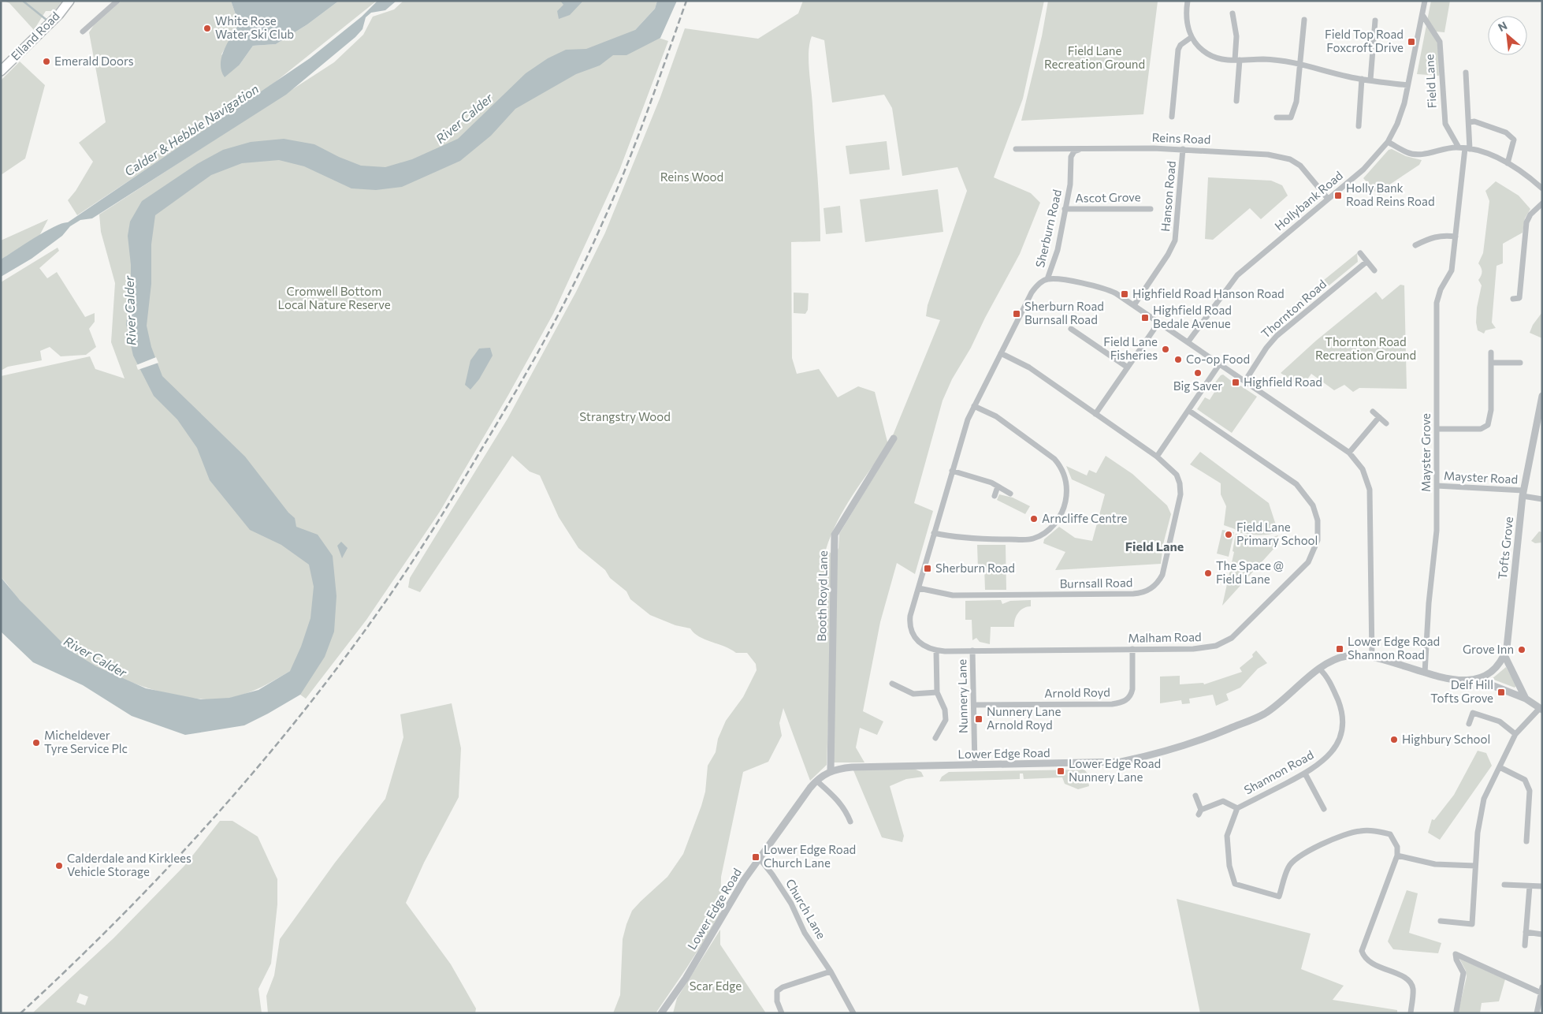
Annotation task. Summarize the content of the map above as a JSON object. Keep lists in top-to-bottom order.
{
  "streets": {
    "main road": ["Elland Road"],
    "street": [
      "Field Lane",
      "Reins Road",
      "Hanson Road",
      "Ascot Grove",
      "Hollybank Road",
      "Sherburn Road",
      "Thornton Road",
      "Mayster Grove",
      "Mayster Road",
      "Tofts Grove",
      "Burnsall Road",
      "Booth Royd Lane",
      "Malham Road",
      "Arnold Royd",
      "Nunnery Lane",
      "Lower Edge Road",
      "Shannon Road",
      "Church Lane"
    ]
  },
  "crossings": [
    ["Field Lane", "Hollybank Road"],
    ["Reins Road", "Hanson Road"],
    ["Reins Road", "Hollybank Road"],
    ["Reins Road", "Sherburn Road"],
    ["Ascot Grove", "Sherburn Road"],
    ["Sherburn Road", "Burnsall Road"],
    ["Sherburn Road", "Malham Road"],
    ["Mayster Grove", "Mayster Road"],
    ["Mayster Grove", "Lower Edge Road"],
    ["Mayster Road", "Tofts Grove"],
    ["Tofts Grove", "Lower Edge Road"],
    ["Booth Royd Lane", "Lower Edge Road"],
    ["Malham Road", "Arnold Royd"],
    ["Malham Road", "Nunnery Lane"],
    ["Arnold Royd", "Nunnery Lane"],
    ["Nunnery Lane", "Lower Edge Road"],
    ["Lower Edge Road", "Shannon Road"],
    ["Lower Edge Road", "Church Lane"]
  ],
  "districts": ["Field Lane"],
  "water": ["River Calder", "Calder & Hebble Navigation"],
  "parks": [
    "Field Lane Recreation Ground",
    "Reins Wood",
    "Cromwell Bottom Local Nature Reserve",
    "Thornton Road Recreation Ground",
    "Strangstry Wood",
    "Scar Edge"
  ],
  "places": {
    "other": [
      "White Rose Water Ski Club",
      "Emerald Doors",
      "Field Lane Fisheries",
      "Co-op Food",
      "Big Saver",
      "Arncliffe Centre",
      "Field Lane Primary School",
      "The Space @ Field Lane",
      "Grove Inn",
      "Highbury School",
      "Micheldever Tyre Service Plc",
      "Calderdale and Kirklees Vehicle Storage"
    ],
    "transit": [
      "Field Top Road Foxcroft Drive",
      "Holly Bank Road Reins Road",
      "Highfield Road Hanson Road",
      "Sherburn Road Burnsall Road",
      "Highfield Road Bedale Avenue",
      "Highfield Road",
      "Sherburn Road",
      "Lower Edge Road Shannon Road",
      "Delf Hill Tofts Grove",
      "Nunnery Lane Arnold Royd",
      "Lower Edge Road Nunnery Lane",
      "Lower Edge Road Church Lane"
    ]
  },
  "north": "top left"
}
